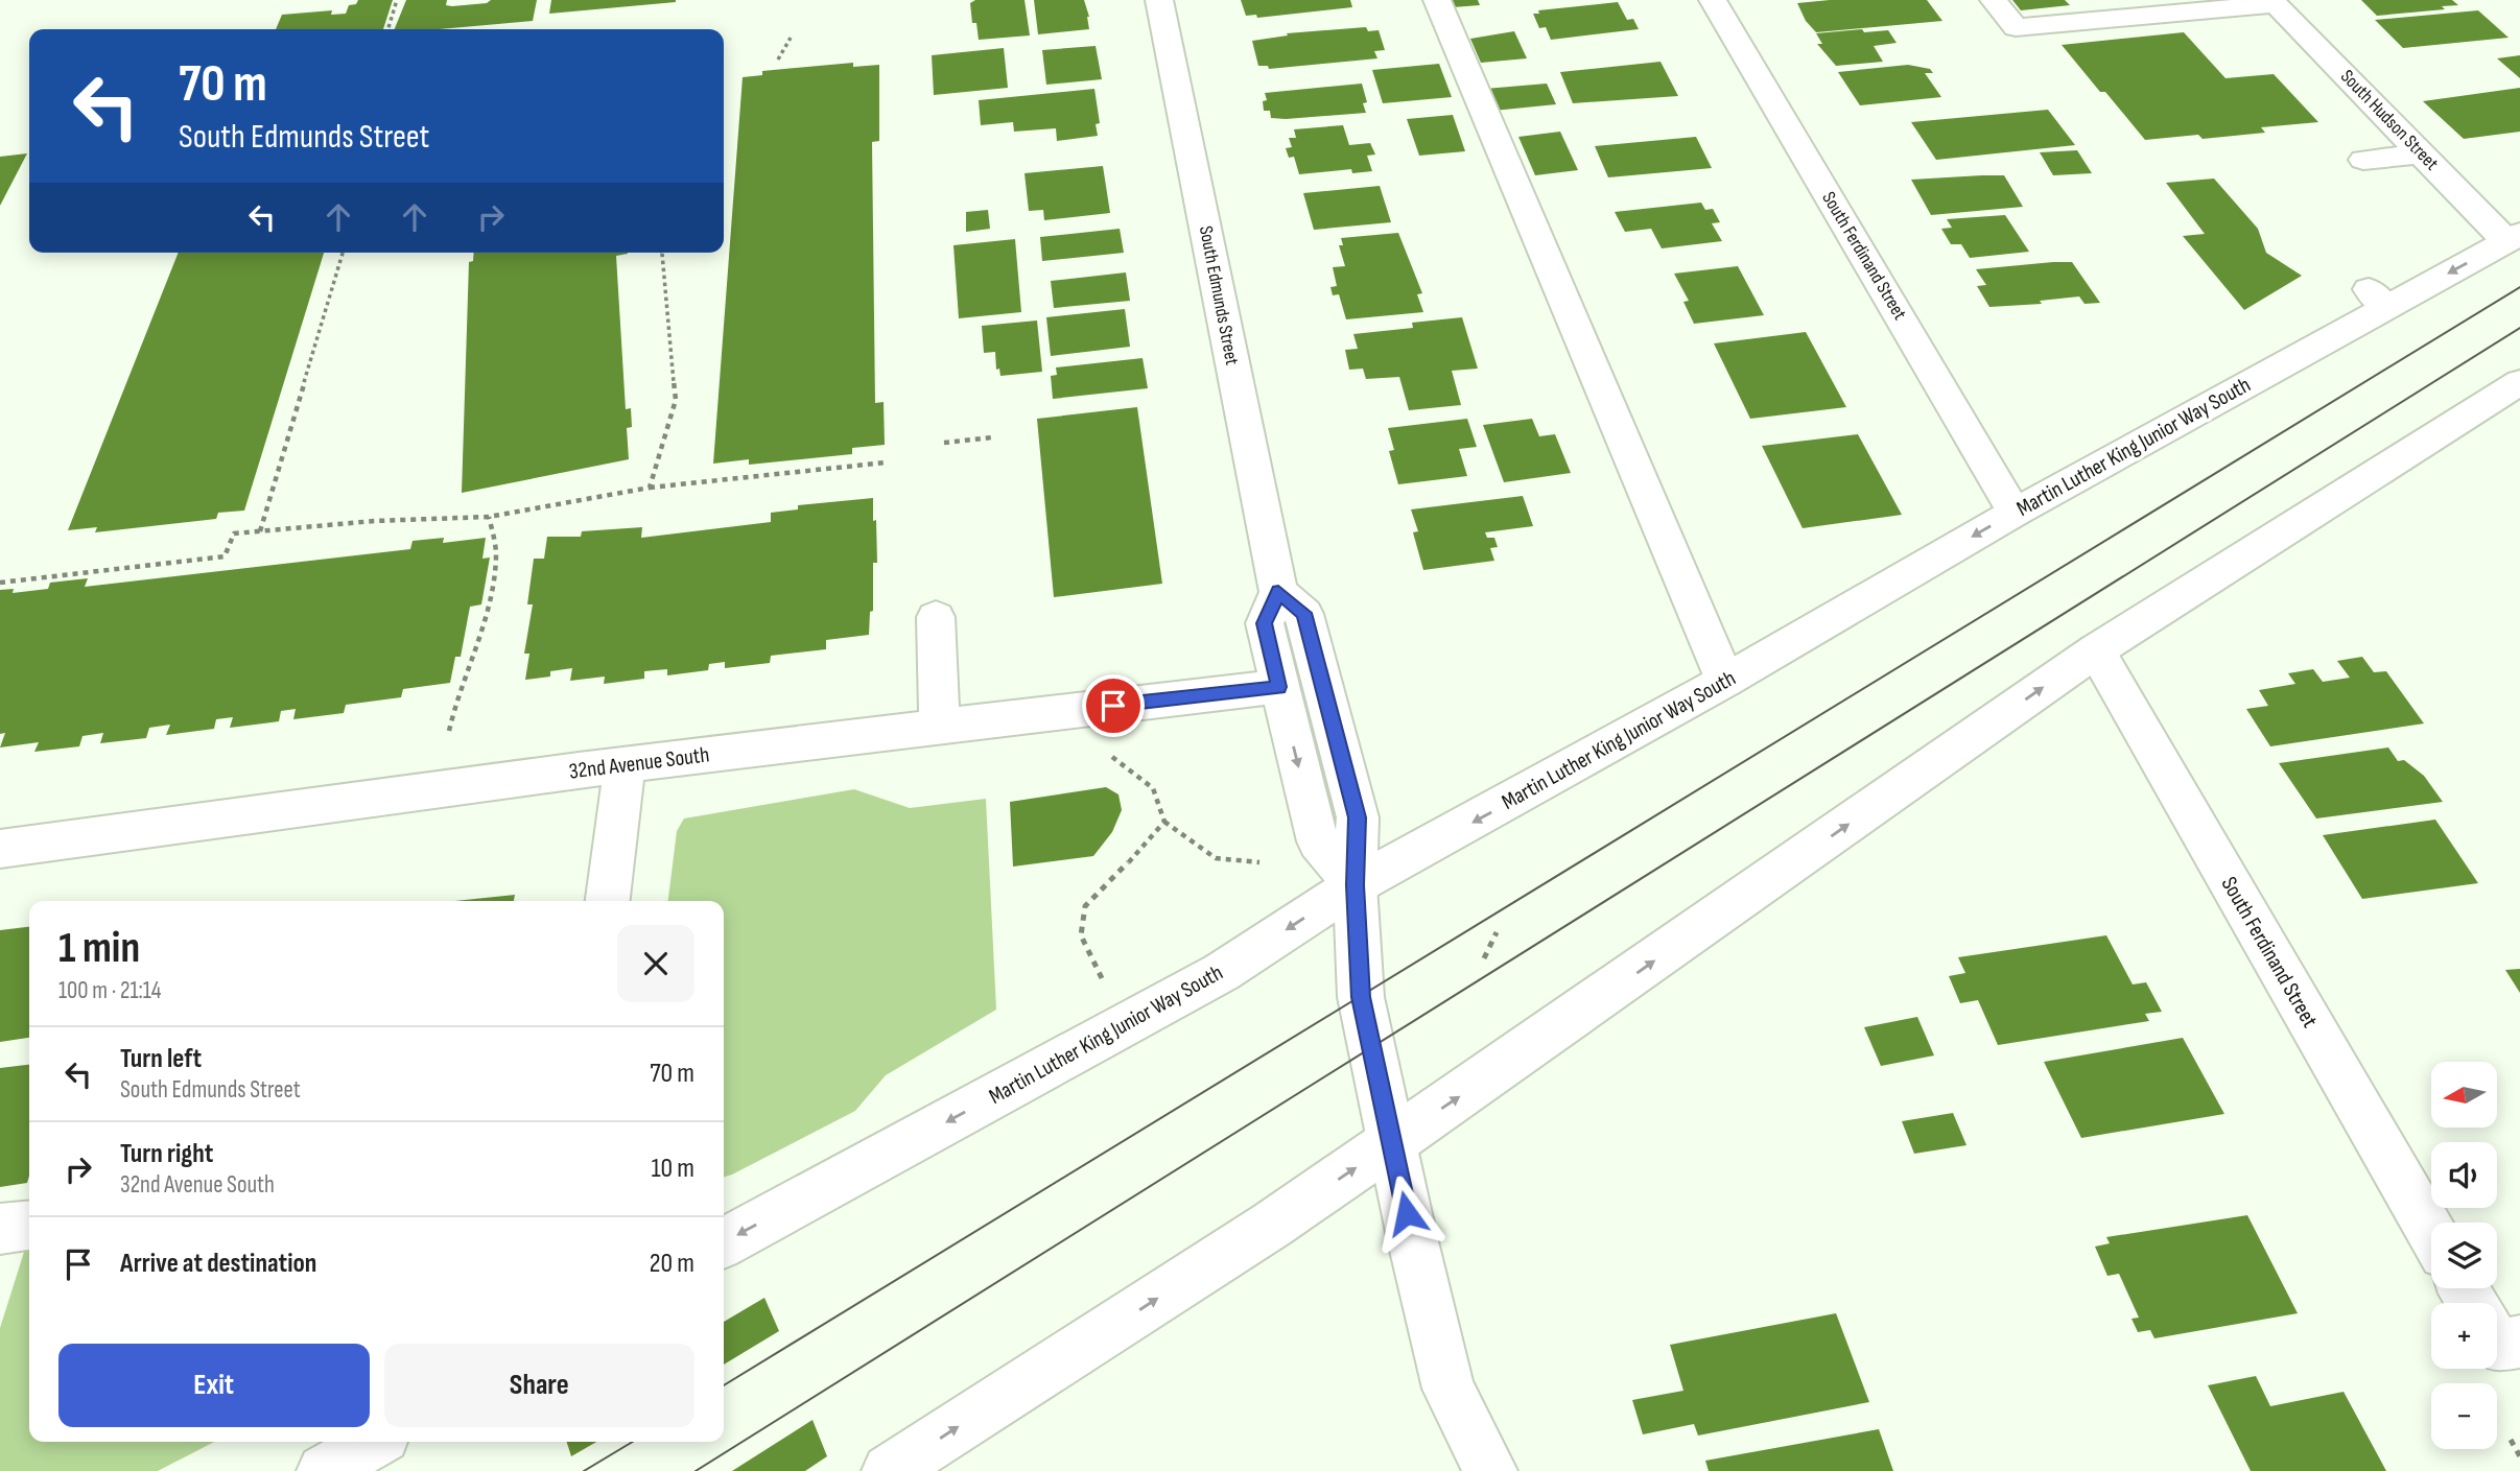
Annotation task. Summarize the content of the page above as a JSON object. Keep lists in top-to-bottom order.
{
  "streets": {
    "street": [
      "South Hudson Street",
      "South Ferdinand Street",
      "South Edmunds Street",
      "Martin Luther King Junior Way South",
      "32nd Avenue South"
    ]
  },
  "crossings": [
    ["South Hudson Street", "Martin Luther King Junior Way South"],
    ["South Ferdinand Street", "Martin Luther King Junior Way South"]
  ],
  "north": "left",
  "page": {
    "turn": ["70 m", "South Edmunds Street"],
    "heading": ["1 min", "100 m · 21:14"],
    "list": [
      {
        "name": "Turn left",
        "note": "South Edmunds Street",
        "value": "70 m"
      },
      {
        "name": "Turn right",
        "note": "32nd Avenue South",
        "value": "10 m"
      },
      {
        "name": "Arrive at destination",
        "value": "20 m"
      }
    ],
    "map_buttons": ["+", "−"],
    "buttons": ["Exit", "Share"]
  }
}
